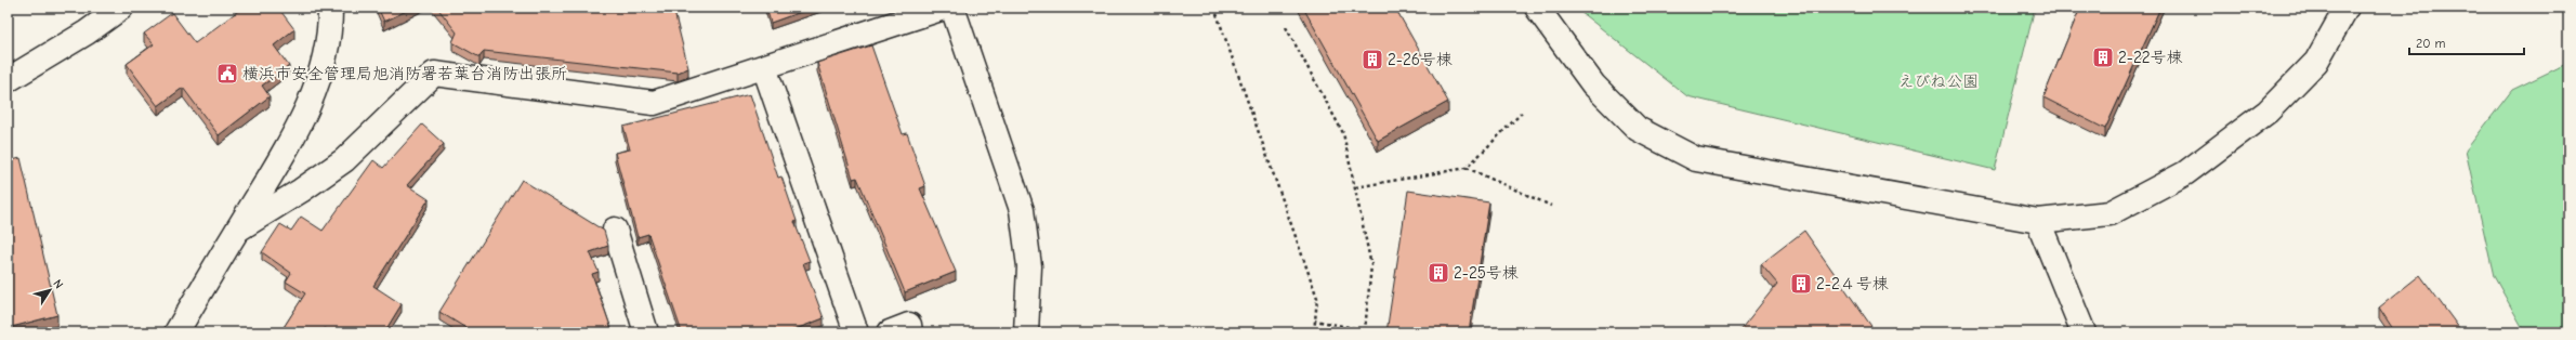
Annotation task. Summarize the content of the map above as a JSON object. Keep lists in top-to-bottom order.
{
  "parks": ["えびね公園"],
  "places": {
    "building": [
      "2-22号棟",
      "2-26号棟",
      "2-25号棟",
      "2-2４号棟"
    ],
    "public building": ["横浜市安全管理局旭消防署若葉台消防出張所"]
  },
  "scale_bar": "20 m",
  "north": "top right"
}
